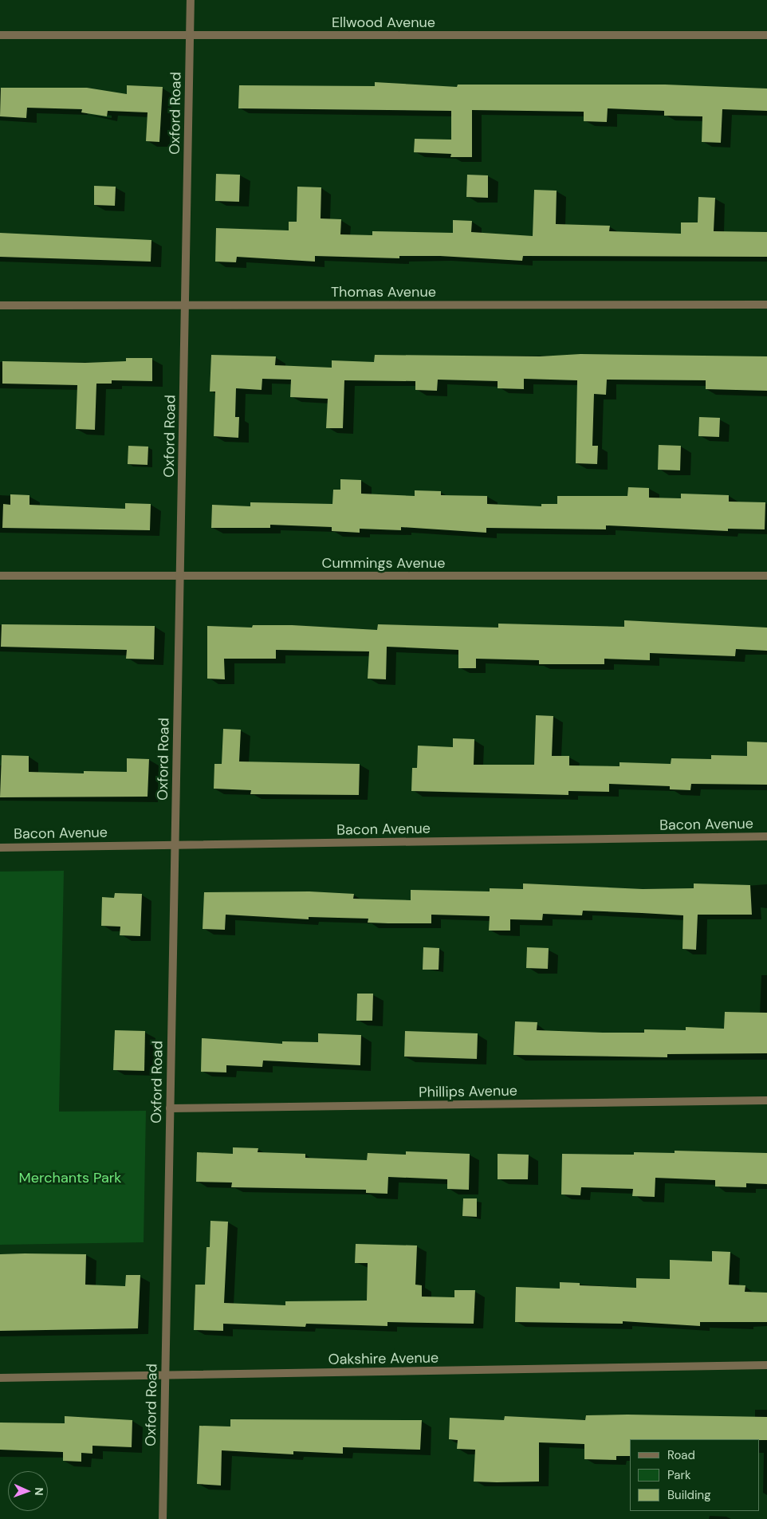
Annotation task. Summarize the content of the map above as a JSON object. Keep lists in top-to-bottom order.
{
  "streets": {
    "street": [
      "Ellwood Avenue",
      "Oxford Road",
      "Thomas Avenue",
      "Cummings Avenue",
      "Bacon Avenue",
      "Phillips Avenue",
      "Oakshire Avenue"
    ]
  },
  "crossings": [
    ["Ellwood Avenue", "Oxford Road"],
    ["Oxford Road", "Thomas Avenue"],
    ["Oxford Road", "Cummings Avenue"],
    ["Oxford Road", "Bacon Avenue"],
    ["Oxford Road", "Phillips Avenue"],
    ["Oxford Road", "Oakshire Avenue"]
  ],
  "parks": ["Merchants Park"],
  "legend": ["Road", "Park", "Building"],
  "north": "right"
}
